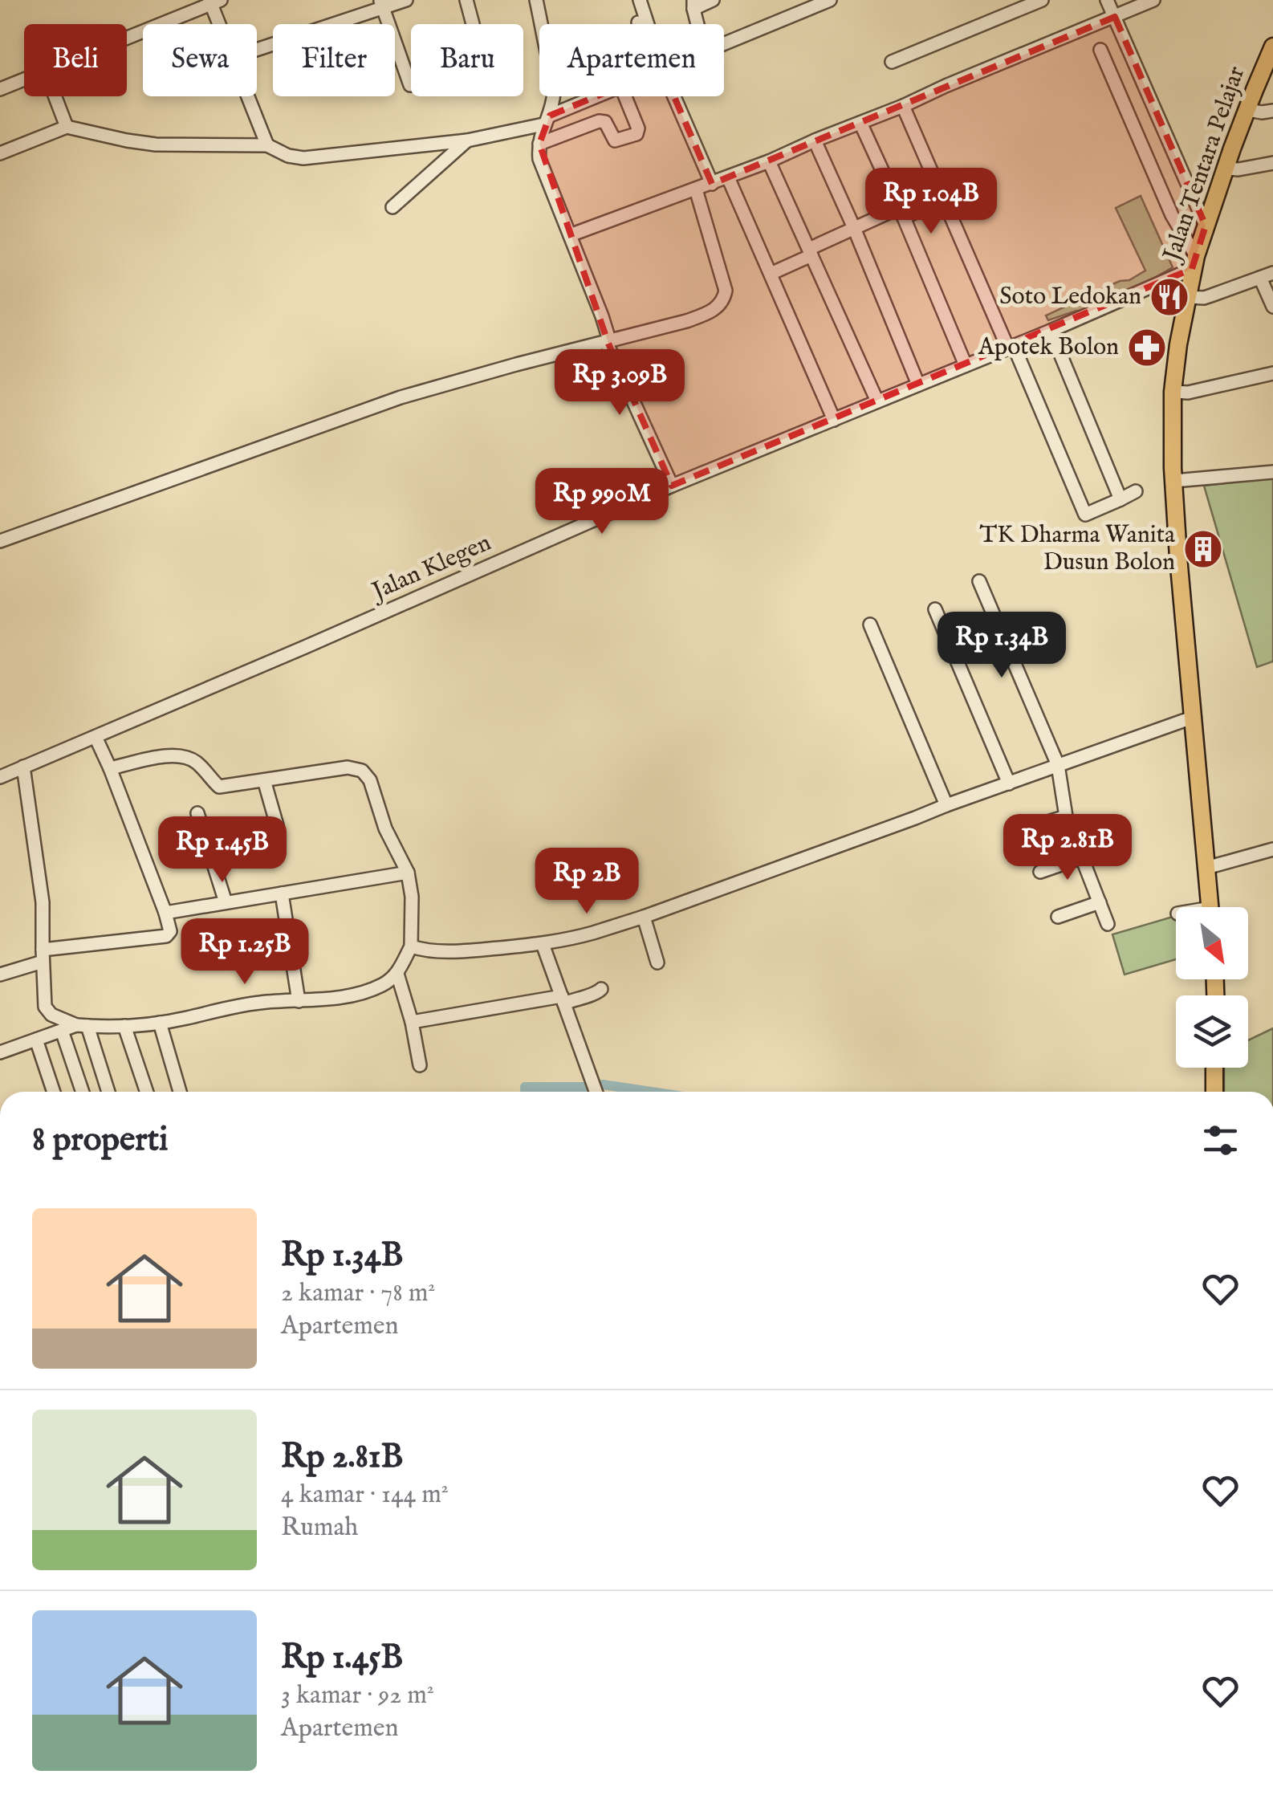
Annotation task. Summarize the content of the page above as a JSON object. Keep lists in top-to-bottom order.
{
  "streets": {
    "main road": ["Jalan Tentara Pelajar"],
    "street": ["Jalan Klegen"]
  },
  "crossings": [
    ["Jalan Tentara Pelajar", "Jalan Klegen"]
  ],
  "places": {
    "restaurant": ["Soto Ledokan"],
    "pharmacy": ["Apotek Bolon"],
    "building": ["TK Dharma Wanita Dusun Bolon"]
  },
  "north": "bottom right",
  "page": {
    "chip": [
      "Beli",
      "Sewa",
      "Filter",
      "Baru",
      "Apartemen"
    ],
    "price": [
      "Rp 1.04B",
      "Rp 3.09B",
      "Rp 990M",
      "Rp 1.34B",
      "Rp 2.81B",
      "Rp 1.45B",
      "Rp 2B",
      "Rp 1.25B"
    ],
    "heading": "8 properti",
    "list": [
      {
        "name": "Rp 1.34B",
        "note": "2 kamar · 78 m² · Apartemen"
      },
      {
        "name": "Rp 2.81B",
        "note": "4 kamar · 144 m² · Rumah"
      },
      {
        "name": "Rp 1.45B",
        "note": "3 kamar · 92 m² · Apartemen"
      }
    ]
  }
}
